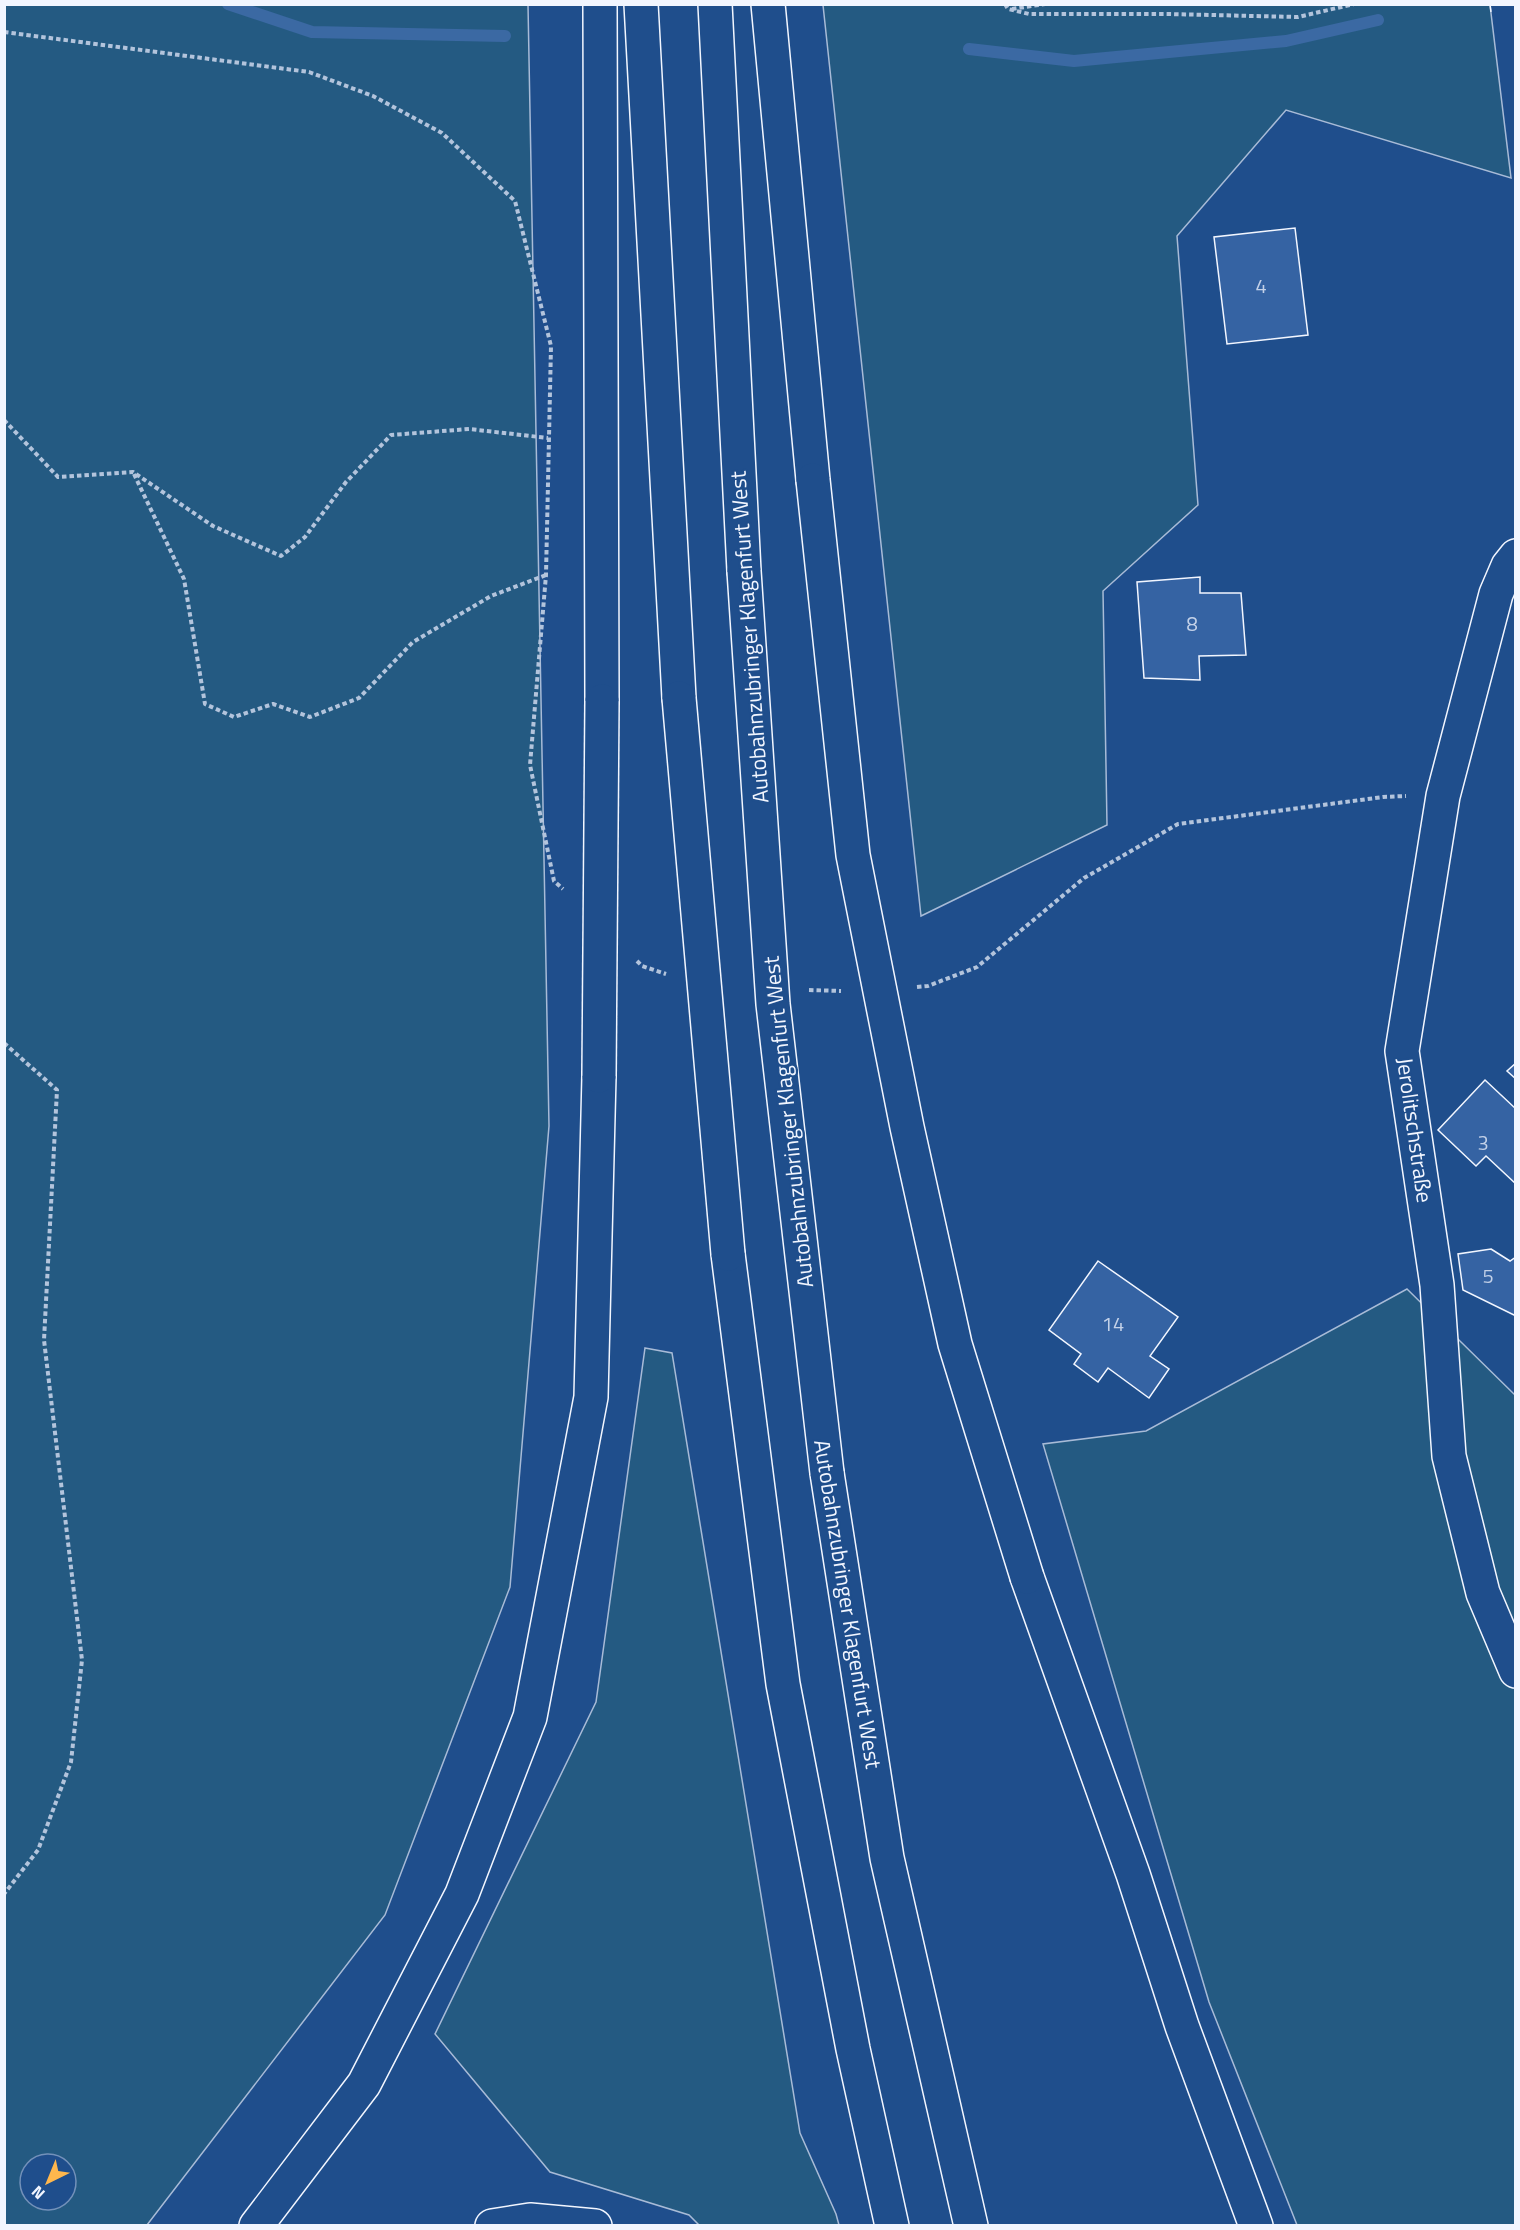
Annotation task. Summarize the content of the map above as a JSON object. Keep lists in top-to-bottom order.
{
  "streets": {
    "main road": ["Autobahnzubringer Klagenfurt West", "Jerolitschstraße"]
  },
  "house_numbers": [
    "4",
    "8",
    "3",
    "5",
    "14"
  ],
  "north": "bottom left"
}
